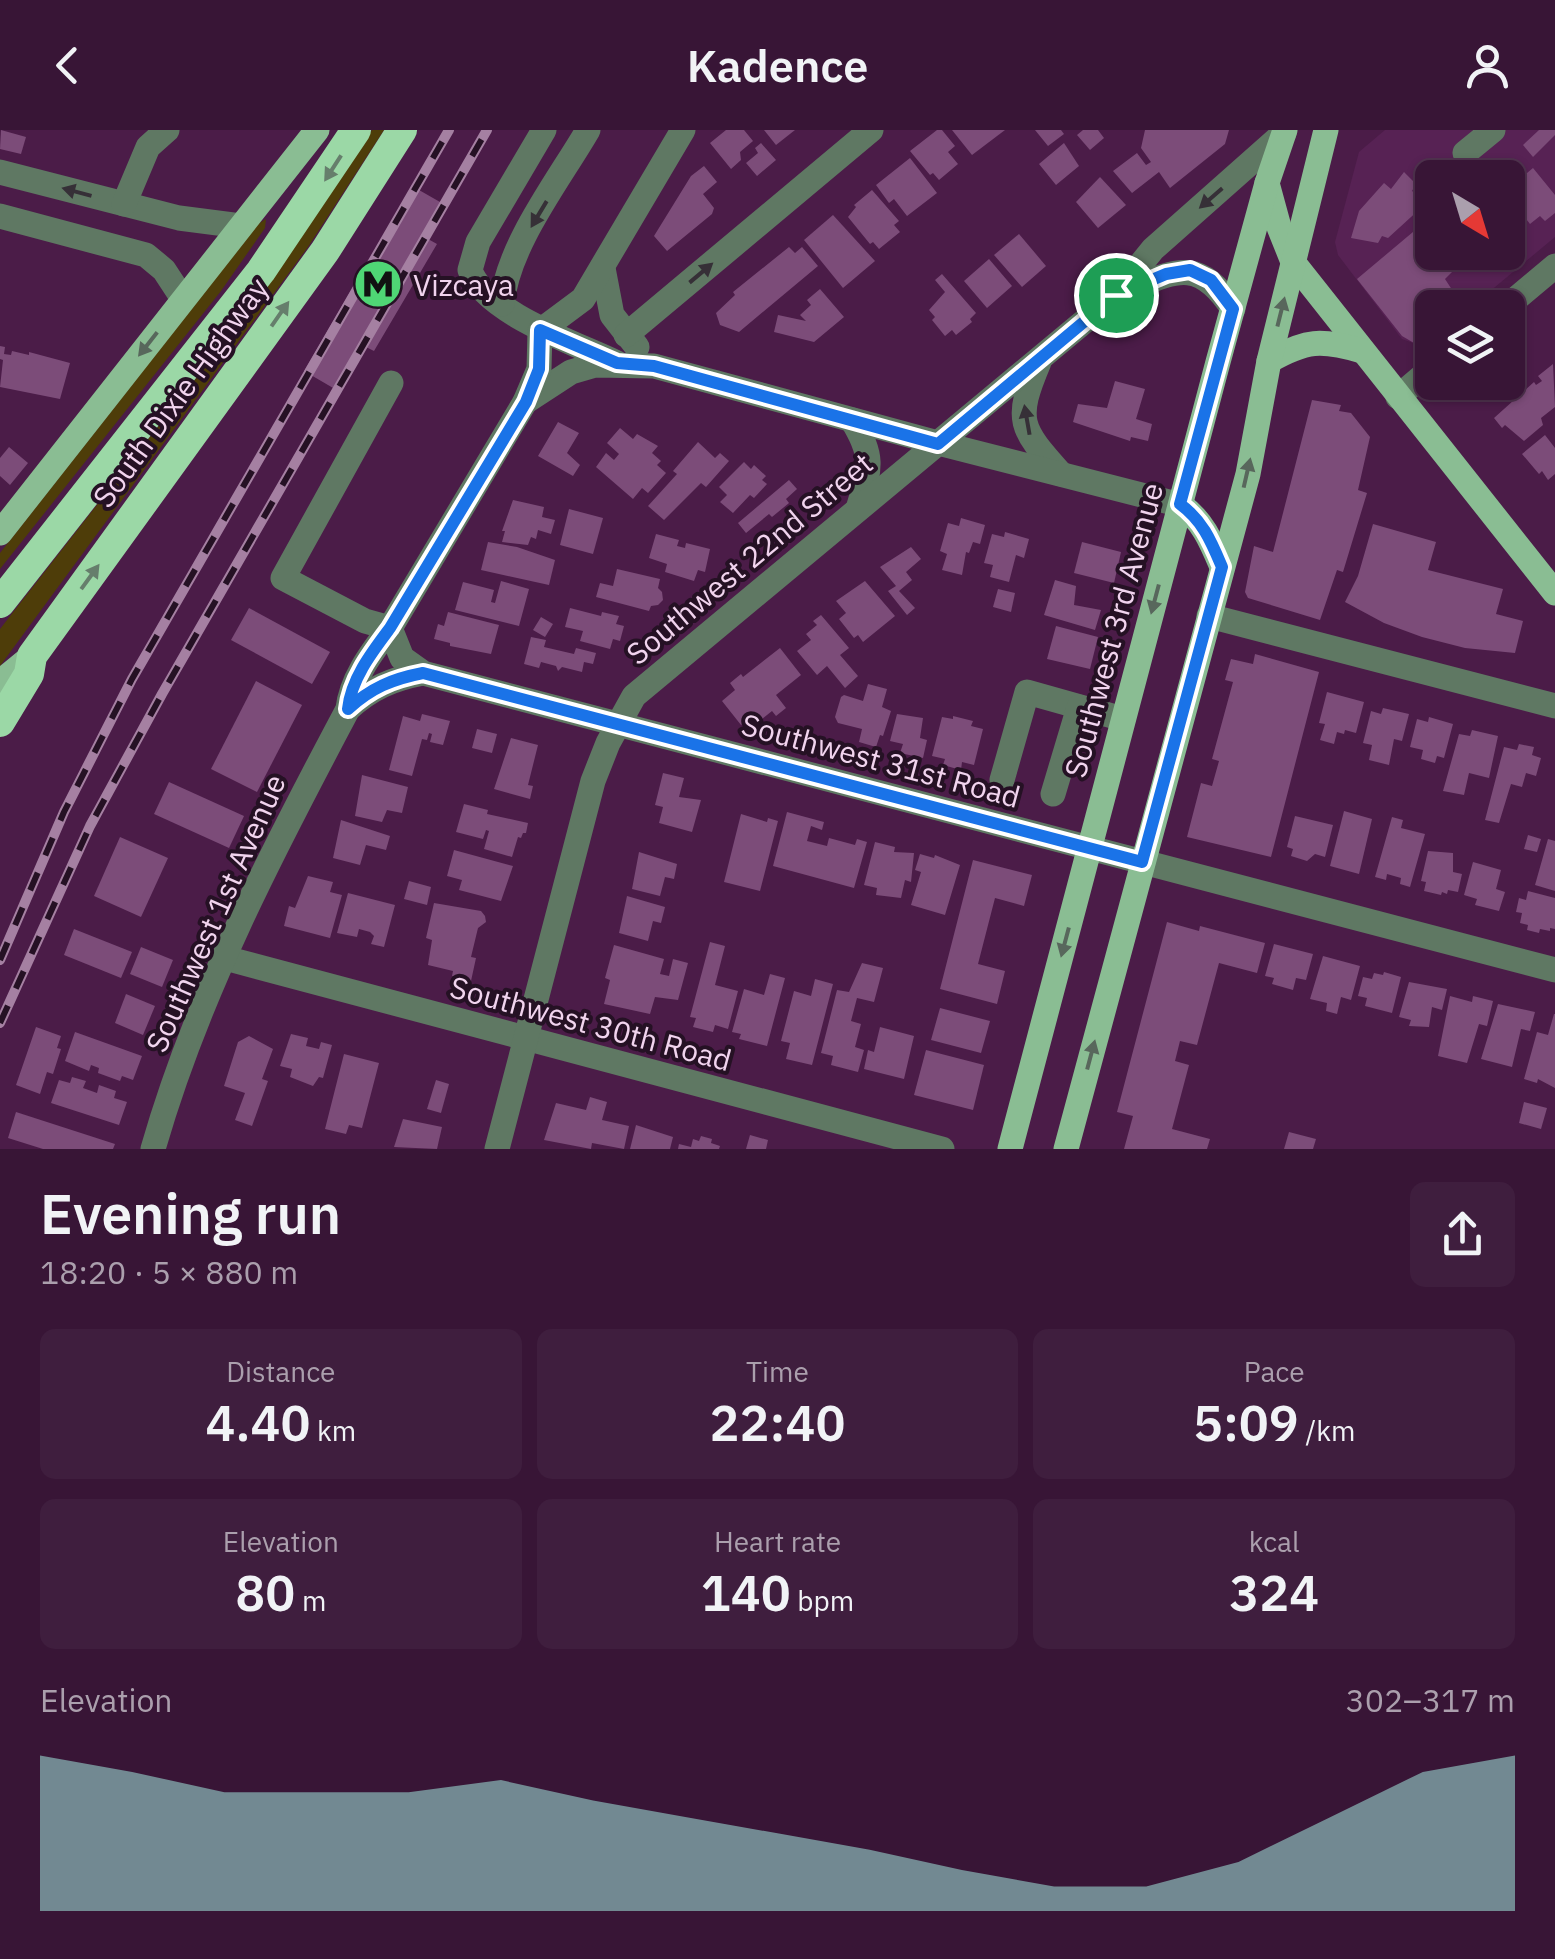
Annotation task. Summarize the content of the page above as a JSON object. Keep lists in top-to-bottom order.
{
  "streets": {
    "highway": ["South Dixie Highway"],
    "main road": ["Southwest 3rd Avenue"],
    "street": [
      "Southwest 22nd Street",
      "Southwest 31st Road",
      "Southwest 1st Avenue",
      "Southwest 30th Road"
    ]
  },
  "crossings": [
    ["Southwest 22nd Street", "Southwest 3rd Avenue"],
    ["Southwest 22nd Street", "Southwest 31st Road"],
    ["Southwest 22nd Street", "Southwest 30th Road"],
    ["Southwest 3rd Avenue", "Southwest 31st Road"],
    ["Southwest 31st Road", "Southwest 1st Avenue"],
    ["Southwest 1st Avenue", "Southwest 30th Road"]
  ],
  "places": {
    "metro station": ["Vizcaya"]
  },
  "north": "bottom right",
  "page": {
    "header": "Kadence",
    "heading": ["Evening run", "18:20 · 5 × 880 m"],
    "stats": [
      ["Distance", "4.40 km"],
      ["Time", "22:40"],
      ["Pace", "5:09 /km"],
      ["Elevation", "80 m"],
      ["Heart rate", "140 bpm"],
      ["kcal", "324"]
    ],
    "chart": ["Elevation", "302–317 m"]
  }
}
